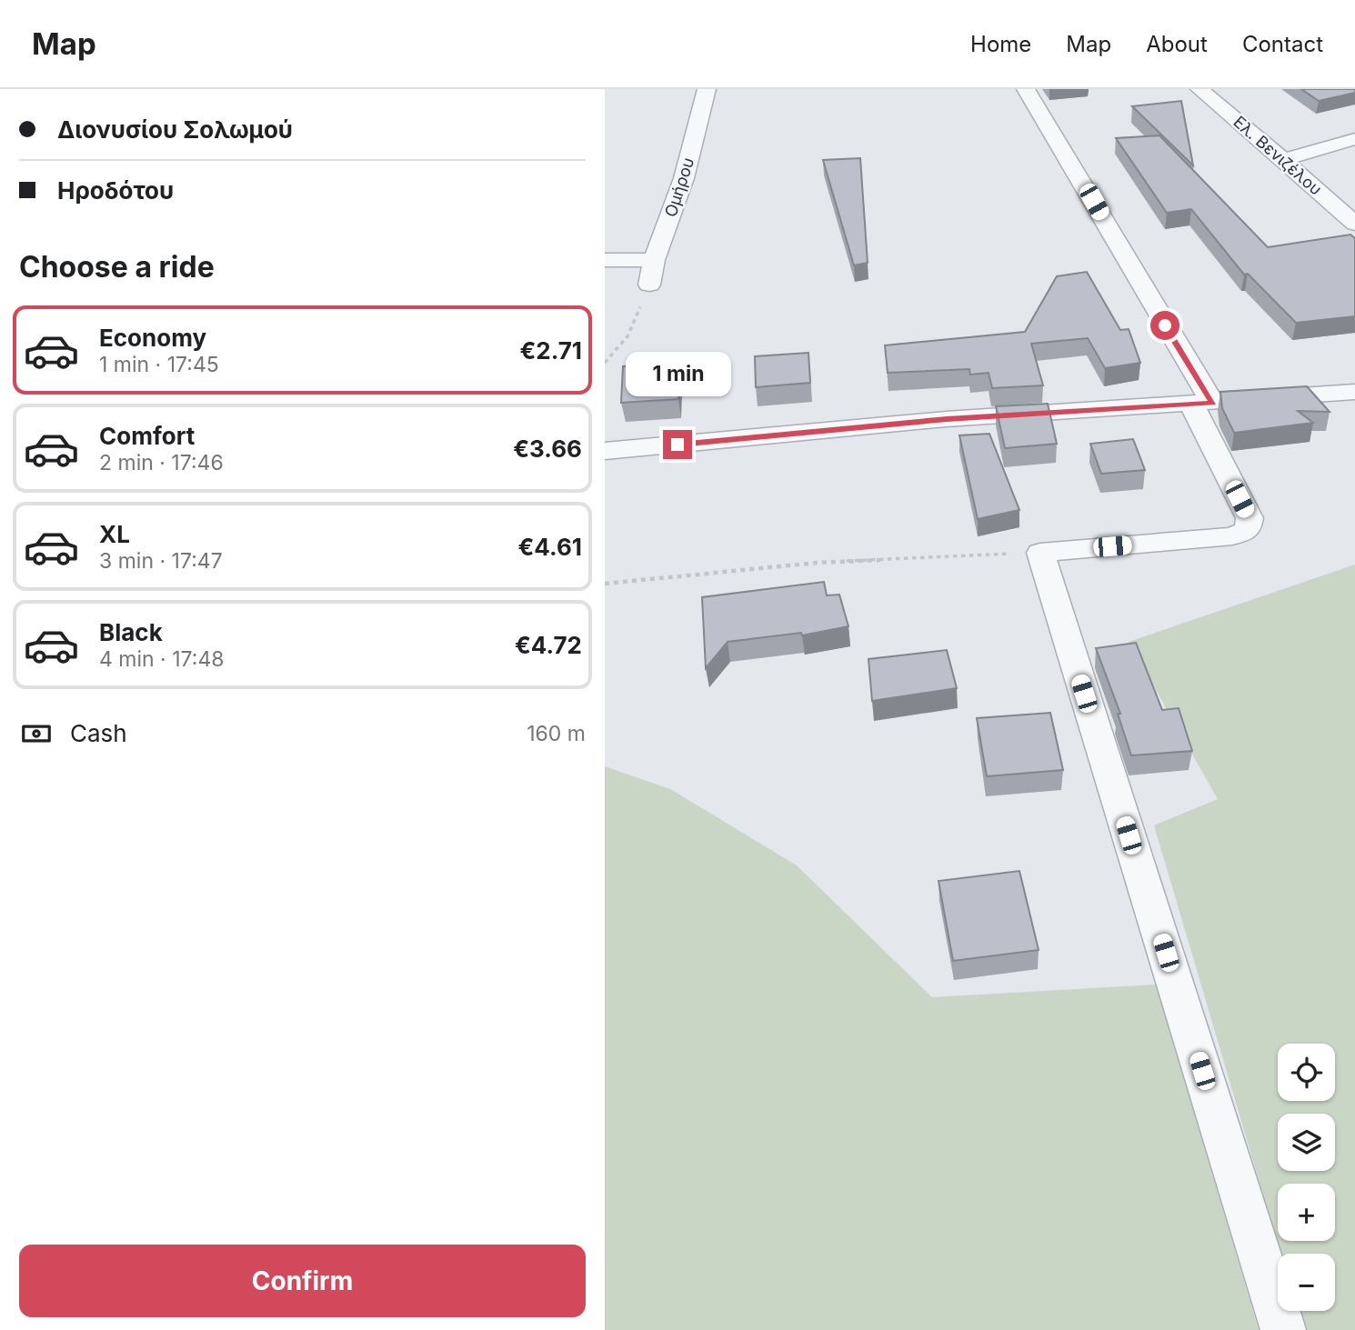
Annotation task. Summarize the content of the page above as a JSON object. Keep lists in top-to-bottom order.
{
  "streets": {
    "street": ["Ελ. Βενιζέλου", "Ομήρου"]
  },
  "page": {
    "header": "Map",
    "nav": [
      "Home",
      "Map",
      "About",
      "Contact"
    ],
    "banner": ["Διονυσίου Σολωμού", "Ηροδότου"],
    "heading": "Choose a ride",
    "list": [
      {
        "name": "Economy",
        "note": "1 min · 17:45",
        "value": "€2.71"
      },
      {
        "name": "Comfort",
        "note": "2 min · 17:46",
        "value": "€3.66"
      },
      {
        "name": "XL",
        "note": "3 min · 17:47",
        "value": "€4.61"
      },
      {
        "name": "Black",
        "note": "4 min · 17:48",
        "value": "€4.72"
      }
    ],
    "bubble": "1 min",
    "pay": ["Cash", "160 m"],
    "map_buttons": ["+", "−"],
    "buttons": "Confirm"
  }
}
